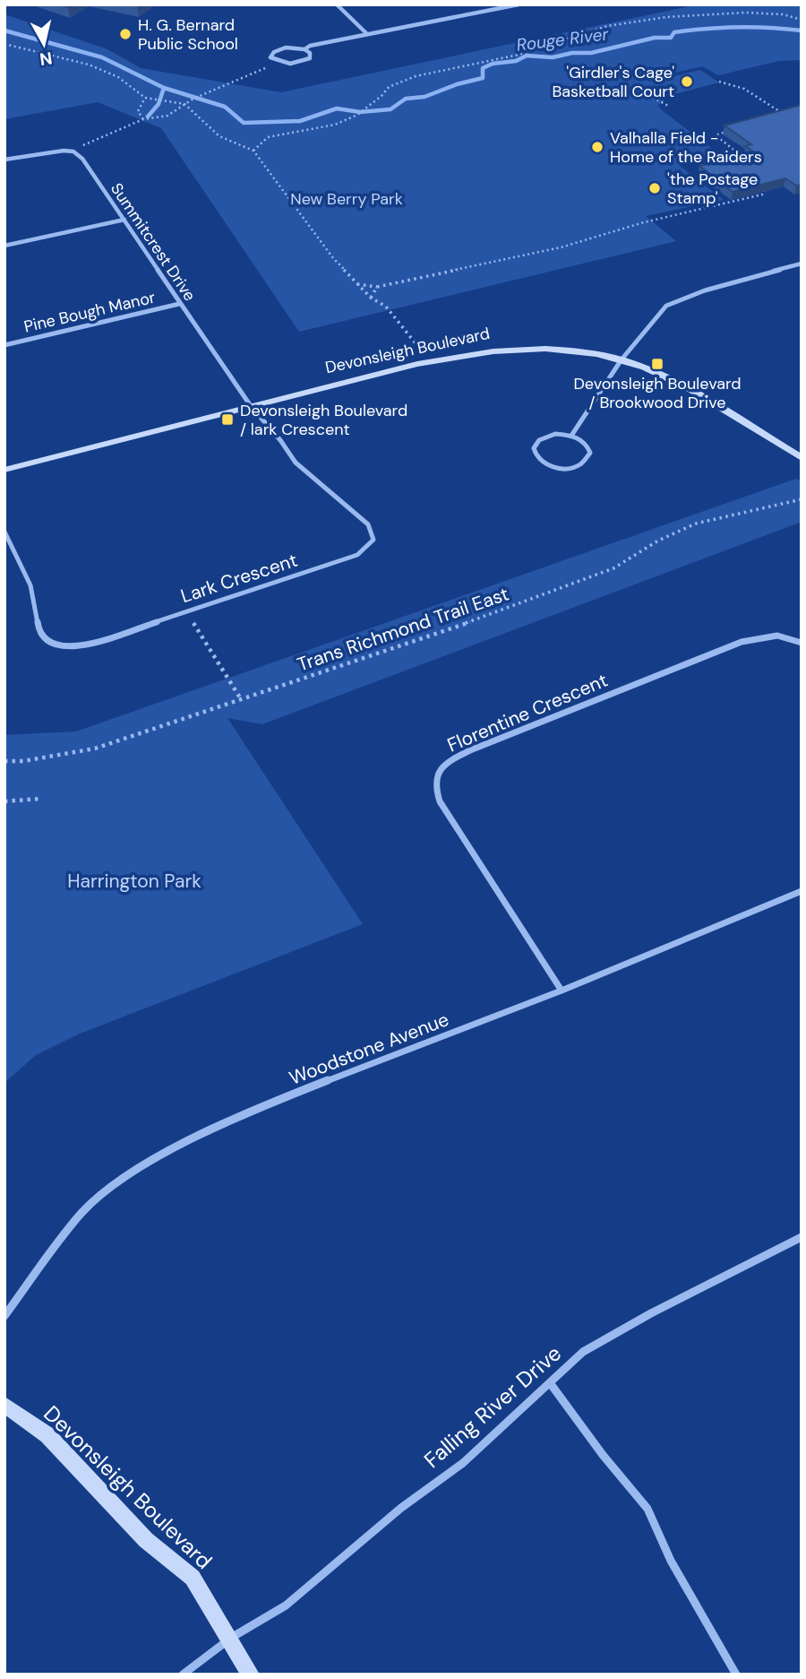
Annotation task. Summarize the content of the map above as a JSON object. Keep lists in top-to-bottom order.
{
  "streets": {
    "street": [
      "Summitcrest Drive",
      "Pine Bough Manor",
      "Devonsleigh Boulevard",
      "Lark Crescent",
      "Florentine Crescent",
      "Woodstone Avenue",
      "Falling River Drive"
    ],
    "path": ["Trans Richmond Trail East"]
  },
  "crossings": [
    ["Summitcrest Drive", "Pine Bough Manor"],
    ["Summitcrest Drive", "Devonsleigh Boulevard"],
    ["Summitcrest Drive", "Lark Crescent"],
    ["Devonsleigh Boulevard", "Lark Crescent"],
    ["Devonsleigh Boulevard", "Falling River Drive"],
    ["Florentine Crescent", "Woodstone Avenue"]
  ],
  "water": ["Rouge River"],
  "parks": ["New Berry Park", "Harrington Park"],
  "places": {
    "other": [
      "H. G. Bernard Public School",
      "'Girdler's Cage' Basketball Court",
      "Valhalla Field - Home of the Raiders",
      "'the Postage Stamp'"
    ],
    "transit": ["Devonsleigh Boulevard / Brookwood Drive", "Devonsleigh Boulevard / lark Crescent"]
  },
  "north": "bottom"
}
